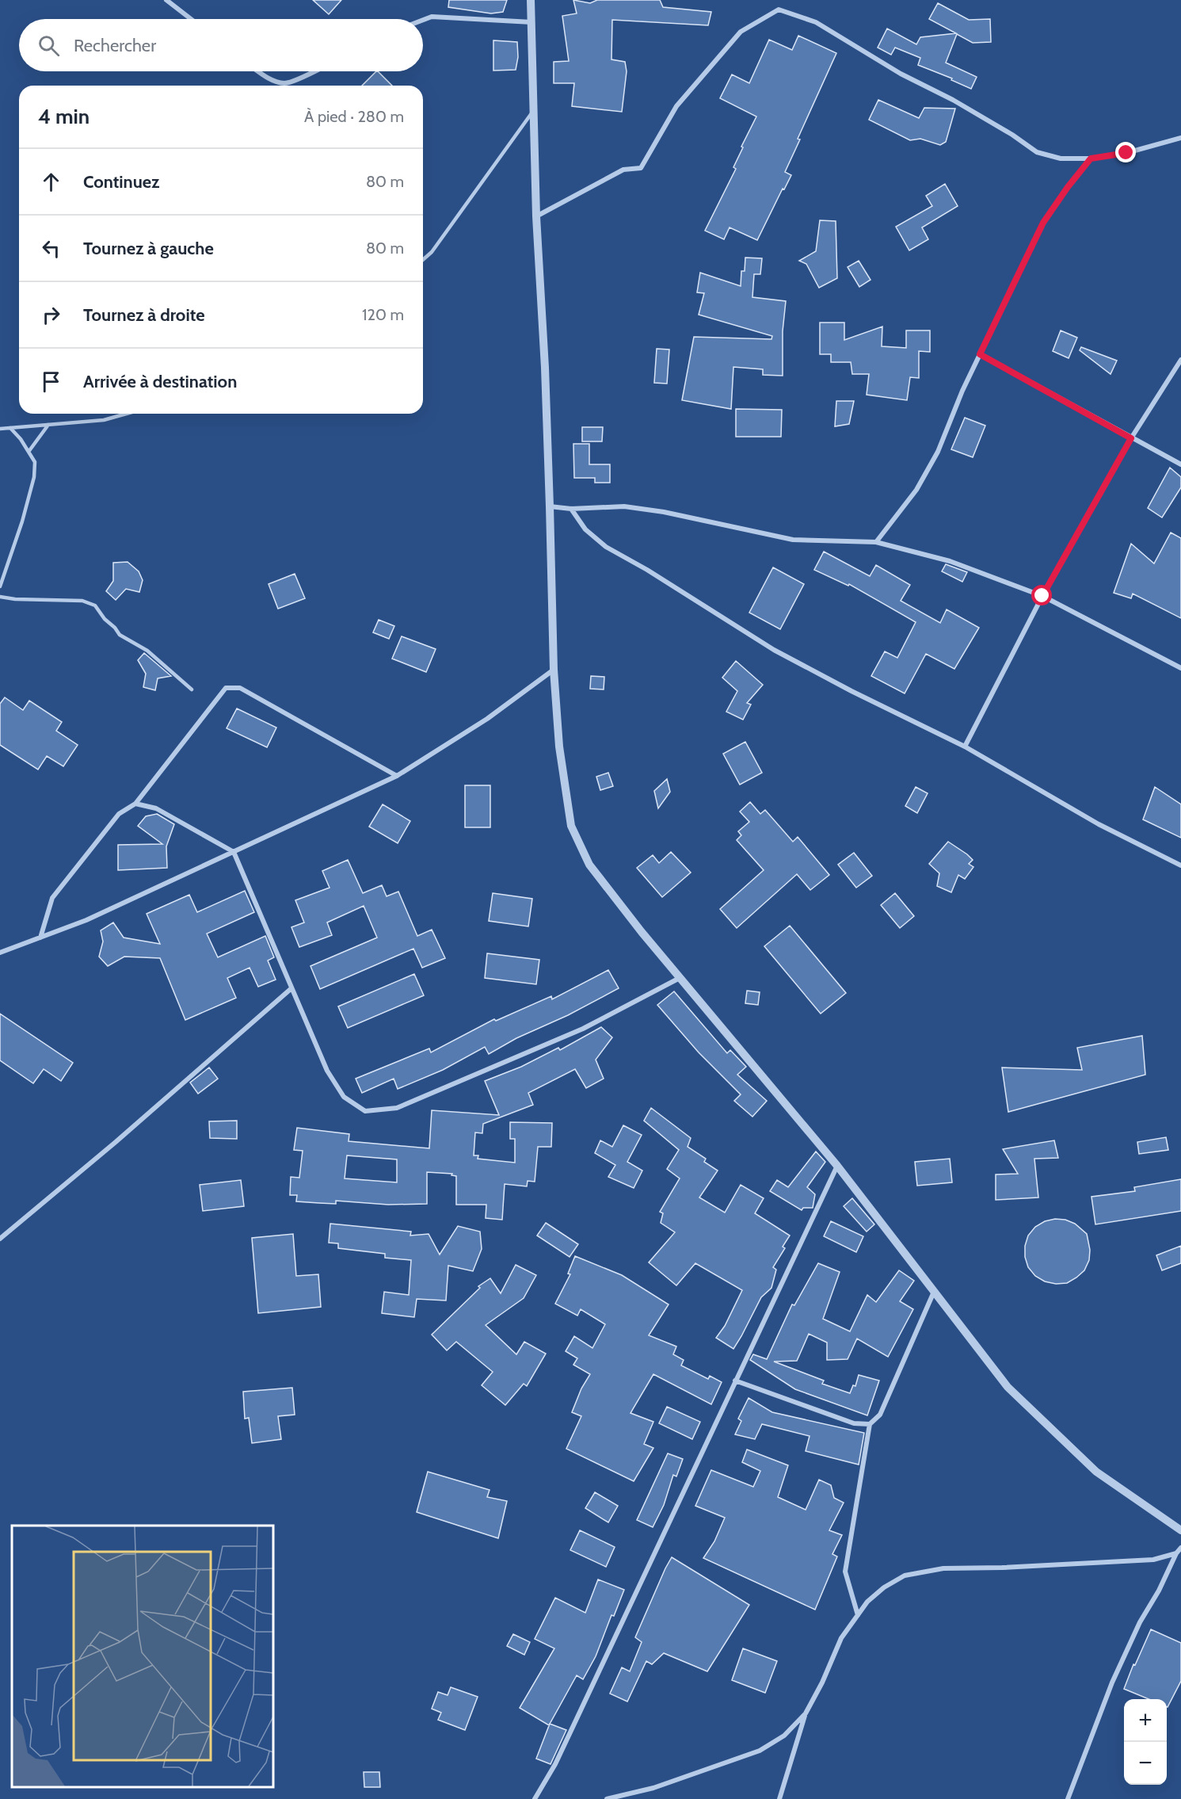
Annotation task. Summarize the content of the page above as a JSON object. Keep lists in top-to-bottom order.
{
  "page": {
    "search": "Rechercher",
    "heading": ["4 min", "À pied · 280 m"],
    "list": [
      ["Continuez", "80 m"],
      ["Tournez à gauche", "80 m"],
      ["Tournez à droite", "120 m"],
      "Arrivée à destination"
    ],
    "map_buttons": ["+", "−"]
  }
}
